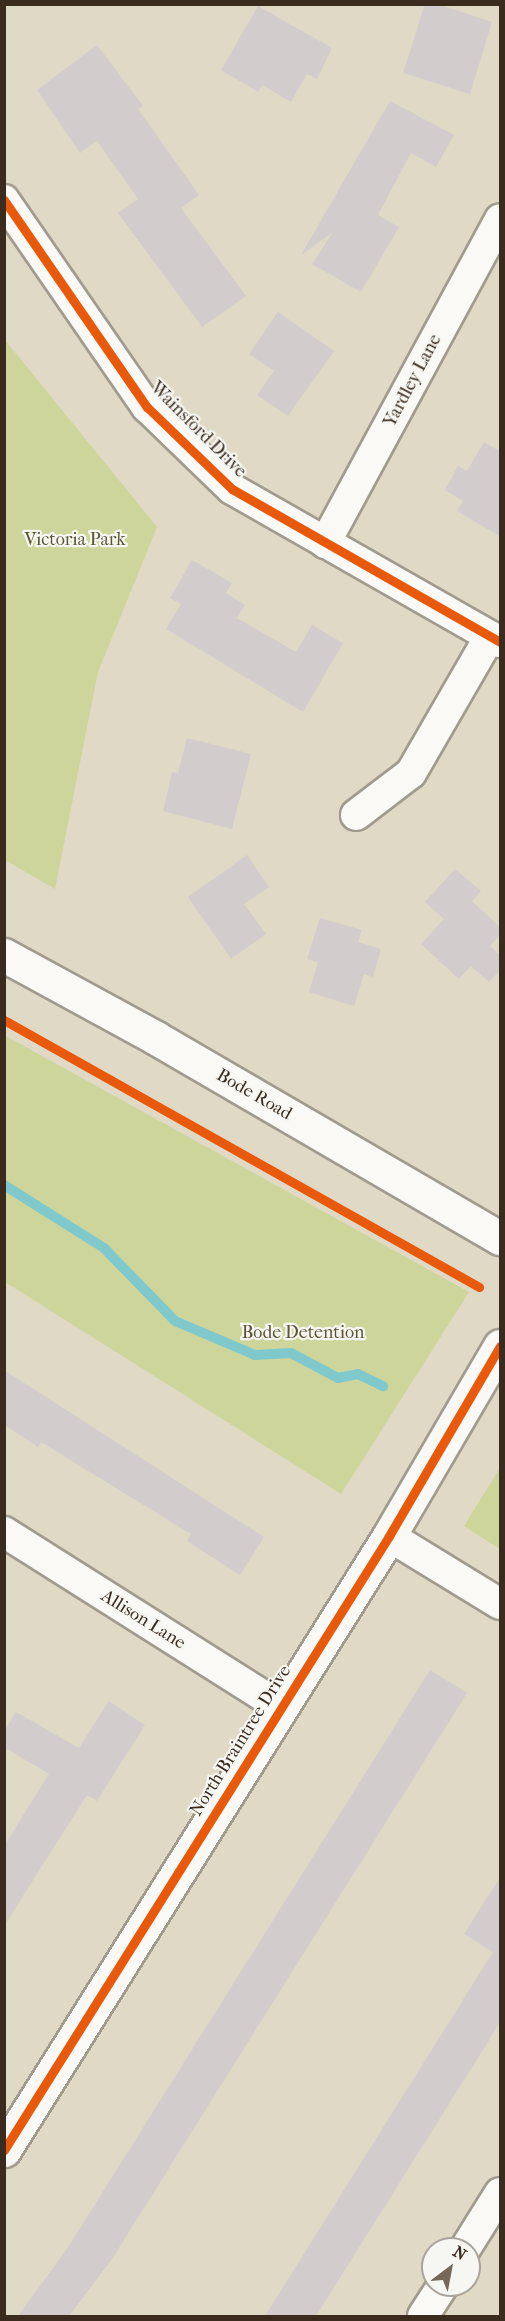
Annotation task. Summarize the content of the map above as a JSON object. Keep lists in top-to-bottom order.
{
  "streets": {
    "street": [
      "Yardley Lane",
      "Wainsford Drive",
      "Bode Road",
      "Allison Lane",
      "North Braintree Drive"
    ]
  },
  "crossings": [
    ["Yardley Lane", "Wainsford Drive"],
    ["Allison Lane", "North Braintree Drive"]
  ],
  "parks": ["Victoria Park", "Bode Detention"],
  "north": "top right"
}
